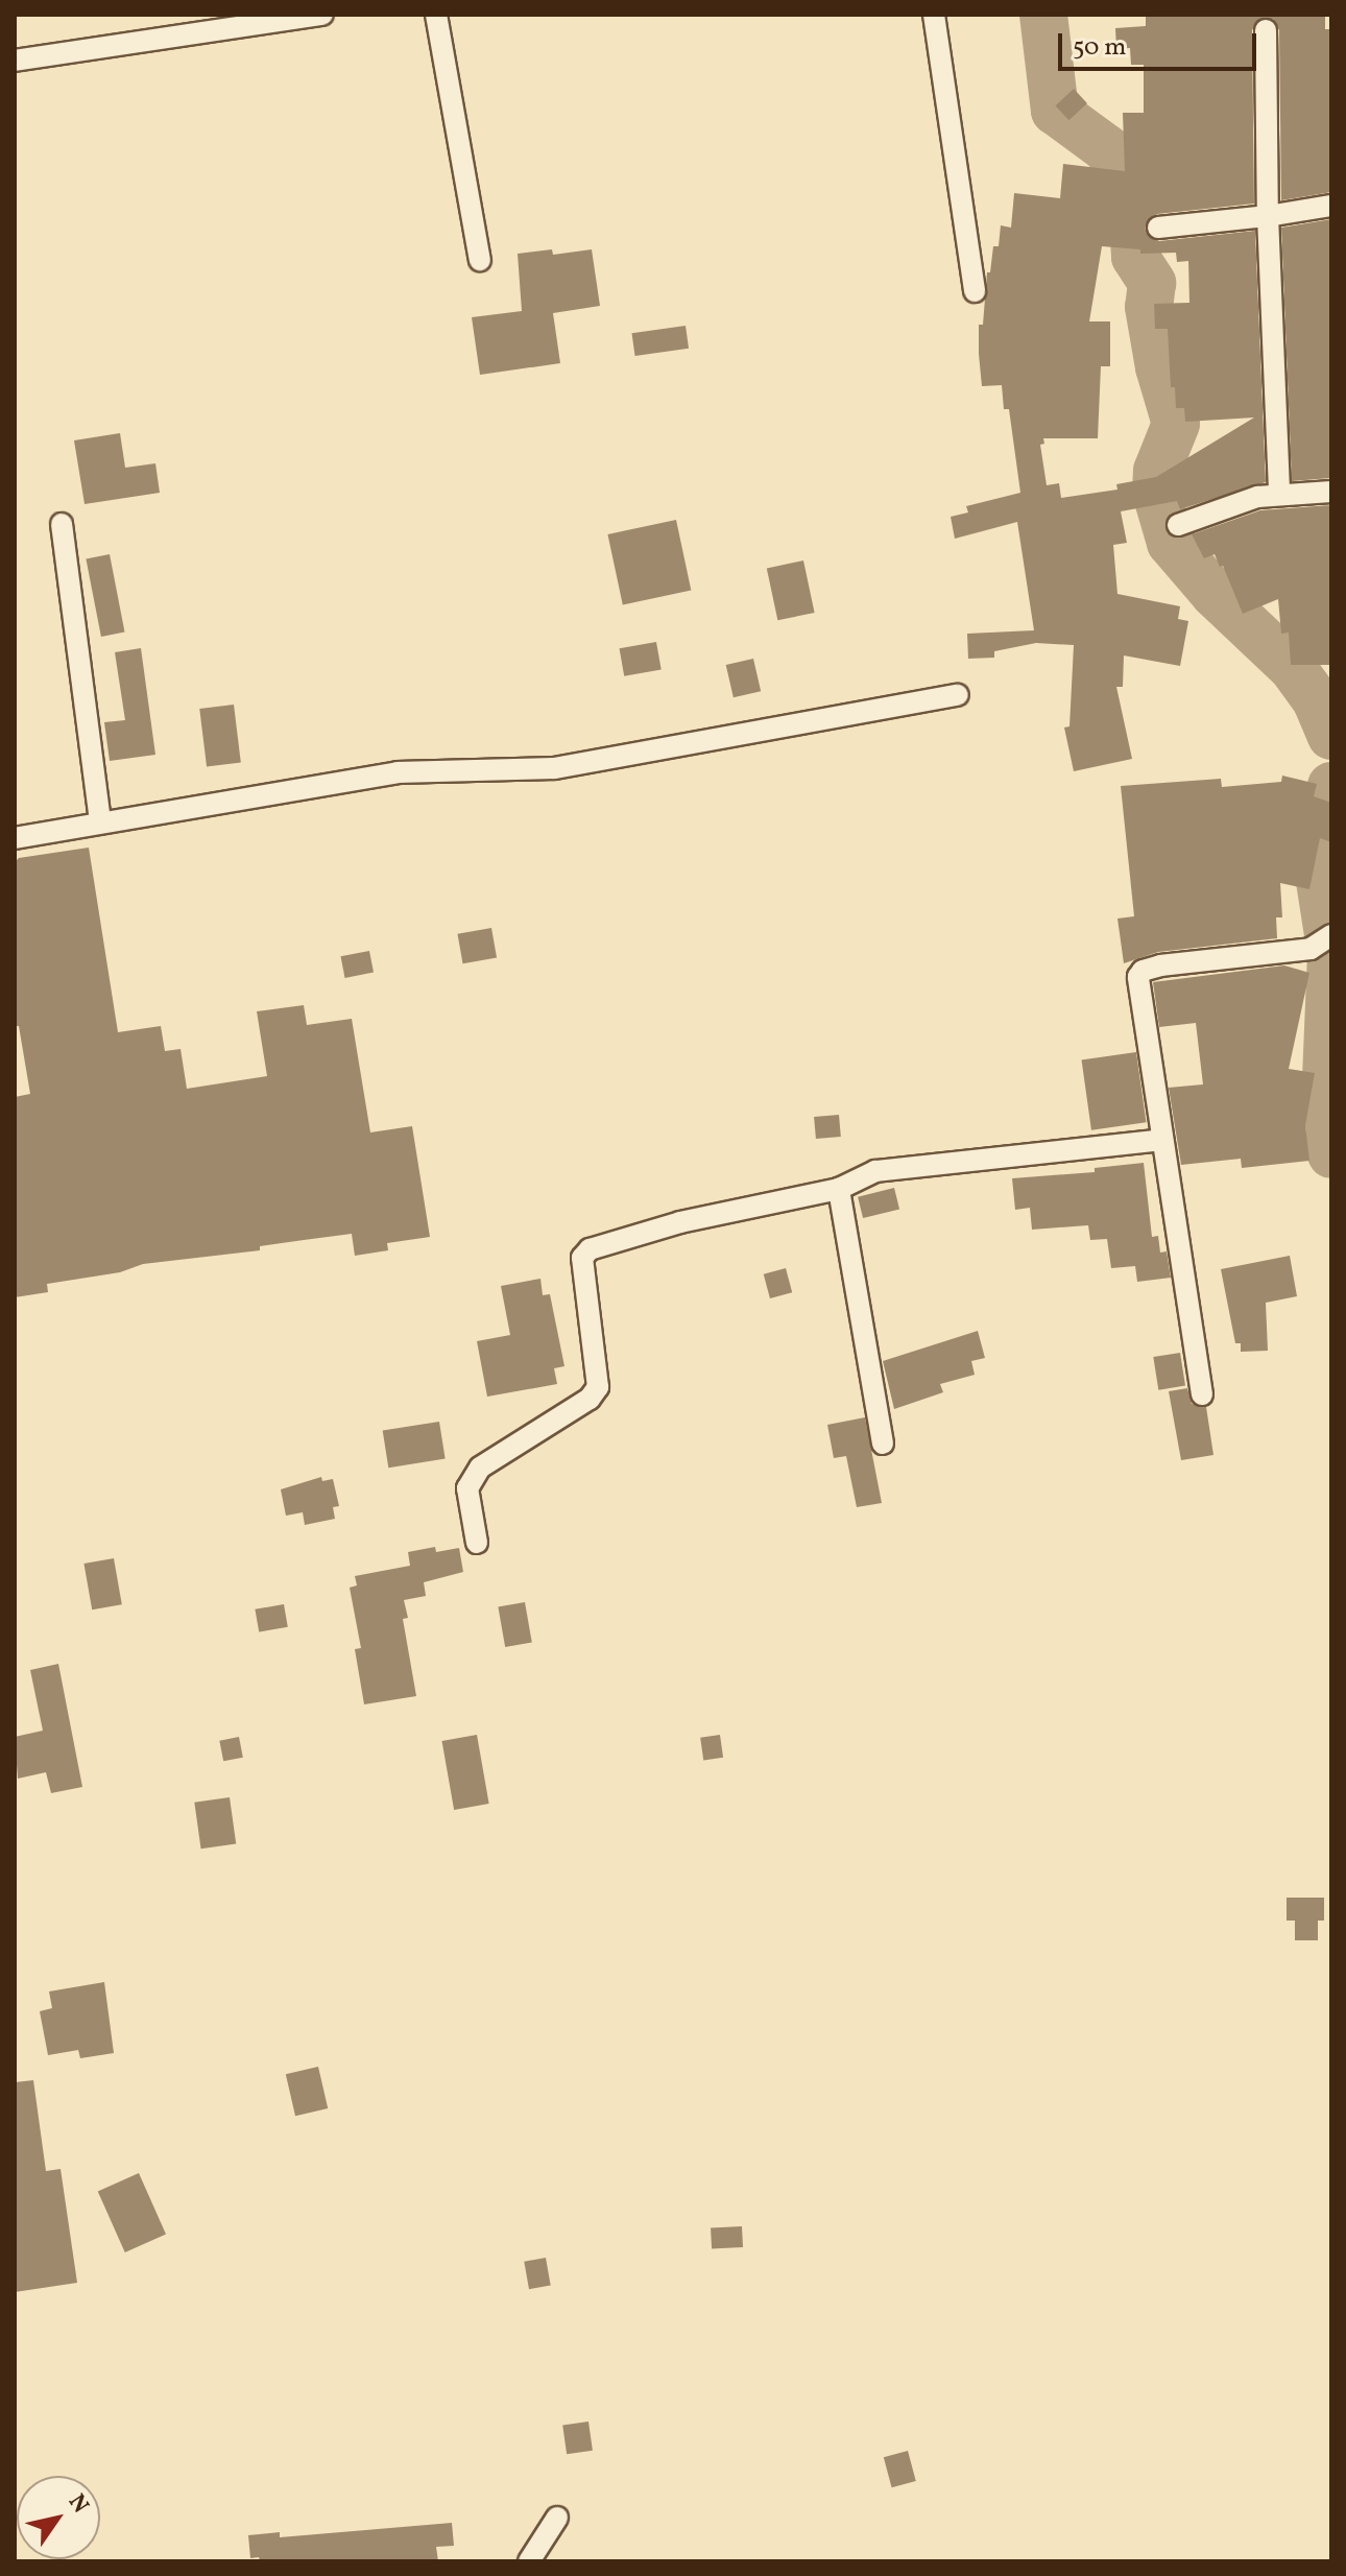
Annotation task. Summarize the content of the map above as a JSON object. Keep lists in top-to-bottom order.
{
  "scale_bar": "50 m",
  "north": "top right"
}
